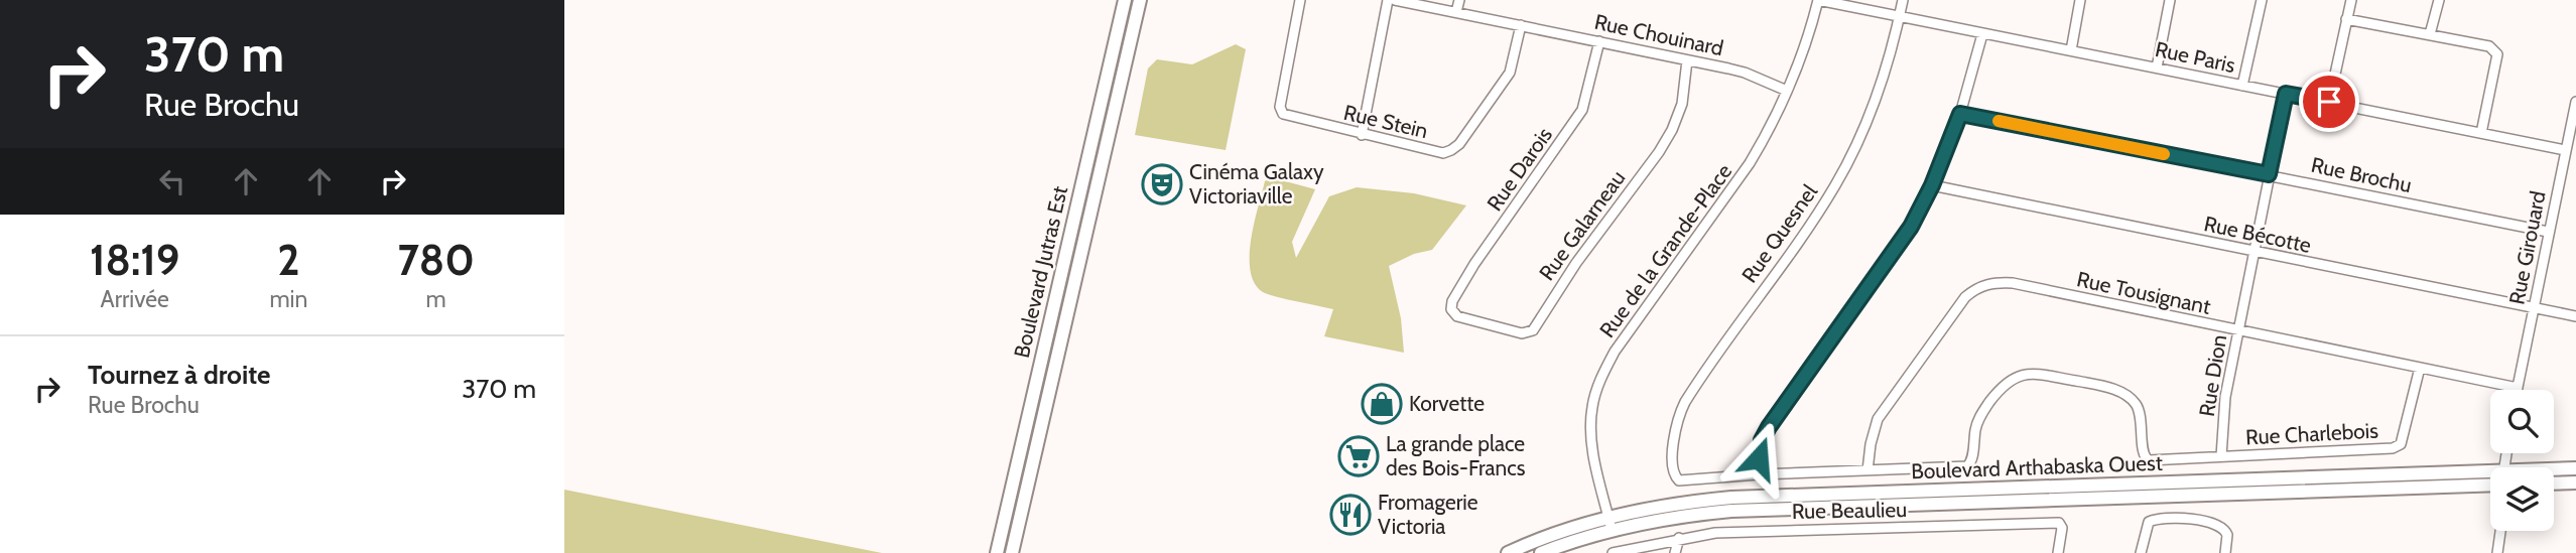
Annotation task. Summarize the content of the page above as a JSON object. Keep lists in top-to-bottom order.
{
  "streets": {
    "main road": ["Boulevard Jutras Est", "Boulevard Arthabaska Ouest"],
    "street": [
      "Rue Chouinard",
      "Rue Paris",
      "Rue Stein",
      "Rue Darois",
      "Rue Brochu",
      "Rue Galarneau",
      "Rue Quesnel",
      "Rue Bécotte",
      "Rue Girouard",
      "Rue de la Grande-Place",
      "Rue Tousignant",
      "Rue Dion",
      "Rue Charlebois",
      "Rue Beaulieu"
    ]
  },
  "crossings": [
    ["Rue Chouinard", "Rue Stein"],
    ["Rue Chouinard", "Rue Darois"],
    ["Rue Chouinard", "Rue Galarneau"],
    ["Rue Chouinard", "Rue de la Grande-Place"],
    ["Rue Paris", "Rue Quesnel"],
    ["Rue Paris", "Rue Girouard"],
    ["Rue Paris", "Rue de la Grande-Place"],
    ["Rue Paris", "Rue Dion"],
    ["Rue Darois", "Rue Galarneau"],
    ["Rue Brochu", "Rue Girouard"],
    ["Rue Brochu", "Rue Dion"],
    ["Rue Bécotte", "Rue Girouard"],
    ["Rue Bécotte", "Rue Dion"],
    ["Rue Girouard", "Rue Tousignant"],
    ["Rue de la Grande-Place", "Boulevard Arthabaska Ouest"],
    ["Rue Tousignant", "Rue Dion"],
    ["Rue Tousignant", "Rue Charlebois"],
    ["Rue Dion", "Rue Charlebois"]
  ],
  "places": {
    "theatre": ["Cinéma Galaxy Victoriaville"],
    "shop": ["Korvette"],
    "supermarket": ["La grande place des Bois-Francs"],
    "restaurant": ["Fromagerie Victoria"]
  },
  "page": {
    "turn": ["370 m", "Rue Brochu"],
    "eta": [
      "18:19",
      "Arrivée",
      "2",
      "min",
      "780",
      "m"
    ],
    "list": [
      {
        "name": "Tournez à droite",
        "note": "Rue Brochu",
        "value": "370 m"
      }
    ]
  }
}
